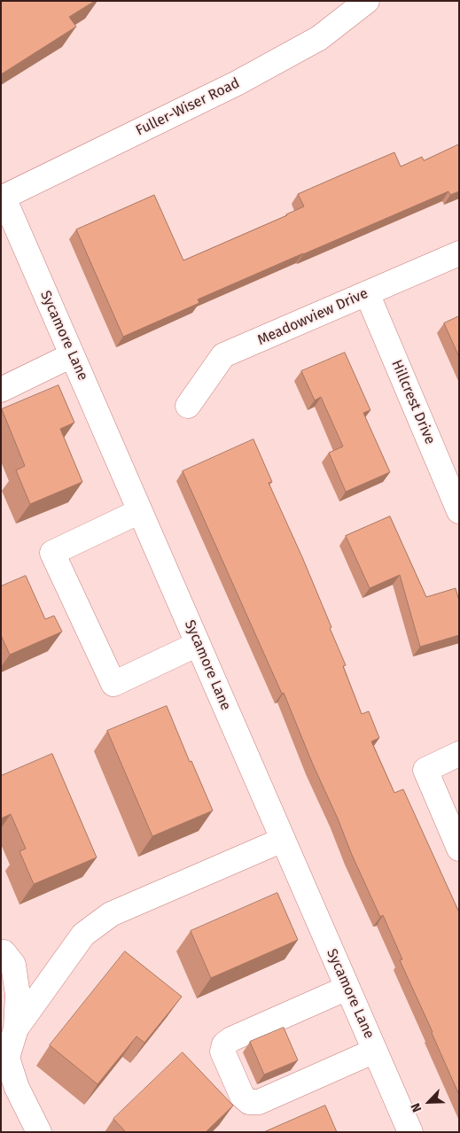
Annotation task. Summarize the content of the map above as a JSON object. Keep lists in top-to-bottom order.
{
  "streets": {
    "street": [
      "Fuller-Wiser Road",
      "Meadowview Drive",
      "Sycamore Lane",
      "Hillcrest Drive"
    ]
  },
  "crossings": [
    ["Fuller-Wiser Road", "Sycamore Lane"],
    ["Meadowview Drive", "Hillcrest Drive"]
  ],
  "north": "bottom left"
}
